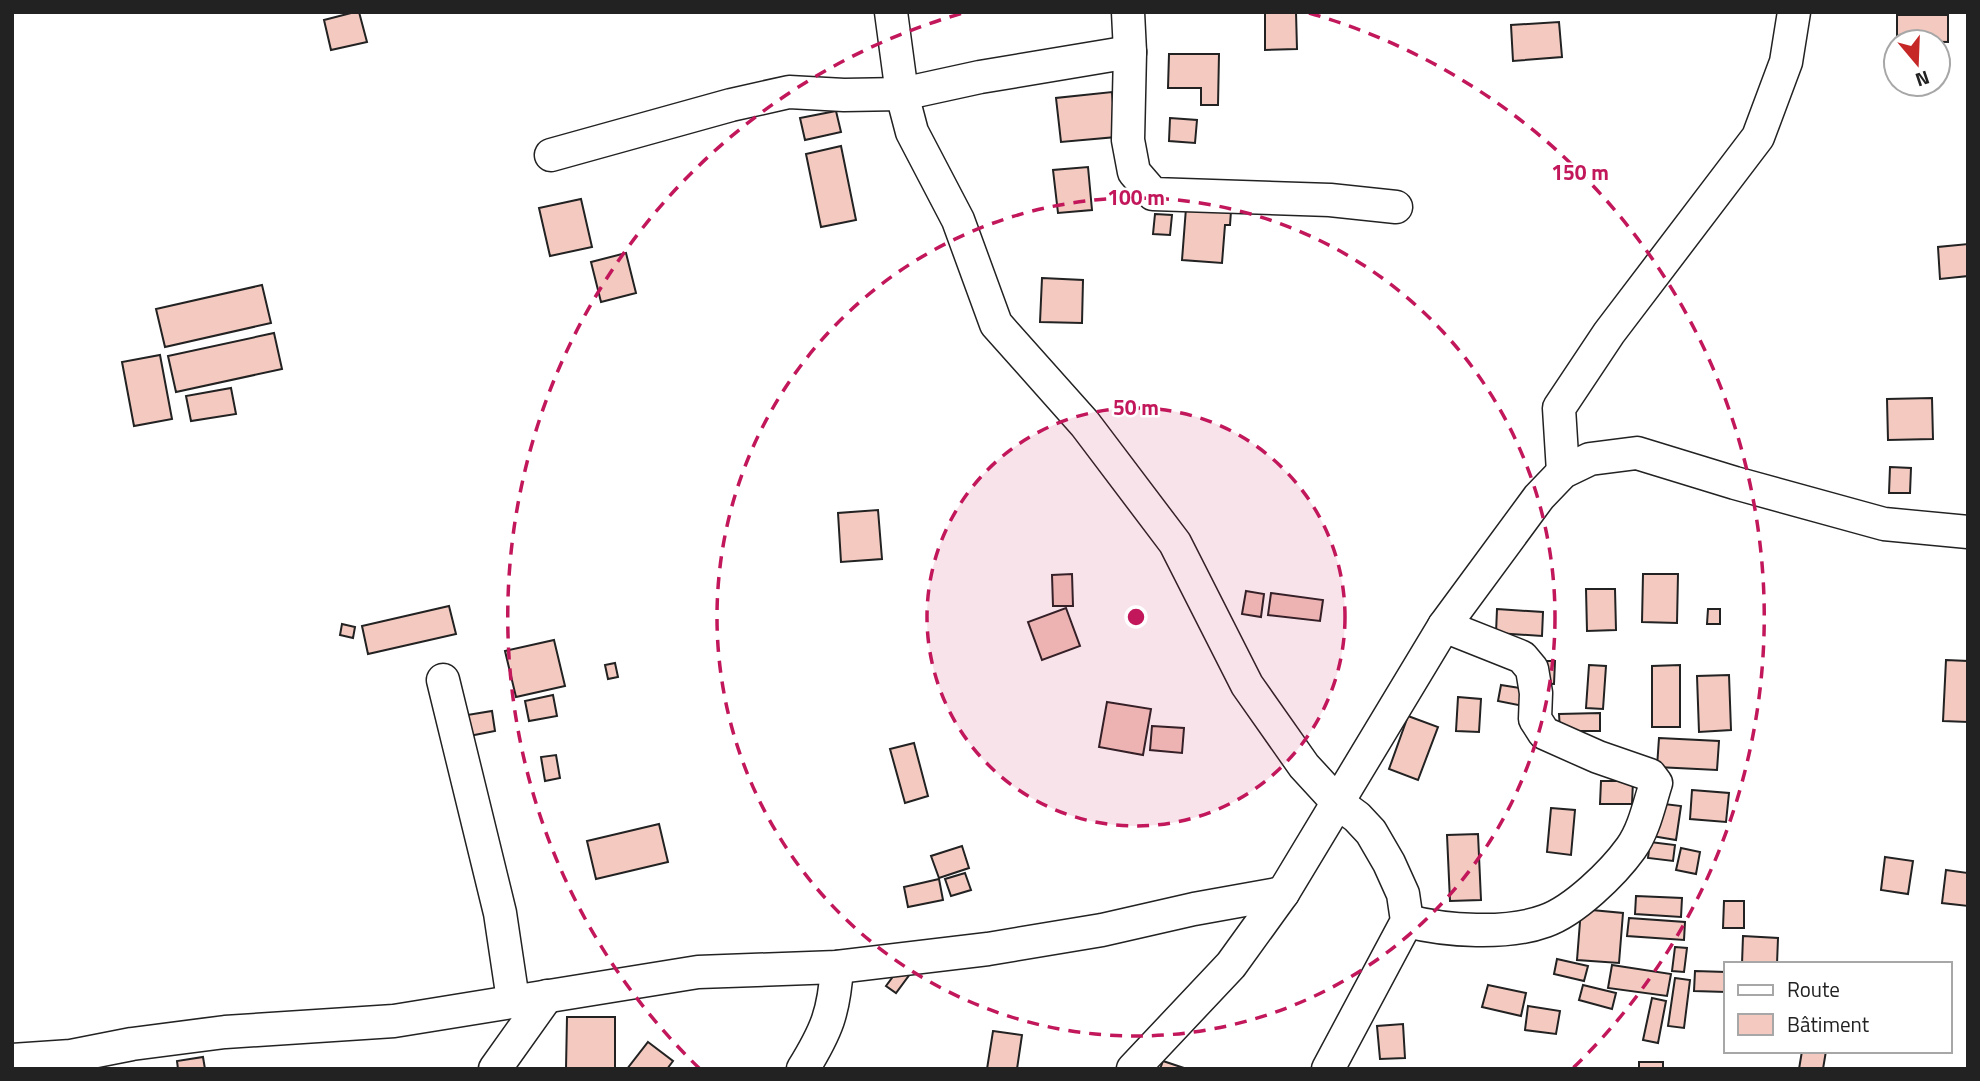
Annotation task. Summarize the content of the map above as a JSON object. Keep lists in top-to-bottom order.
{
  "legend": ["Route", "Bâtiment"],
  "north": "bottom",
  "rings": ["150 m", "100 m", "50 m"]
}
